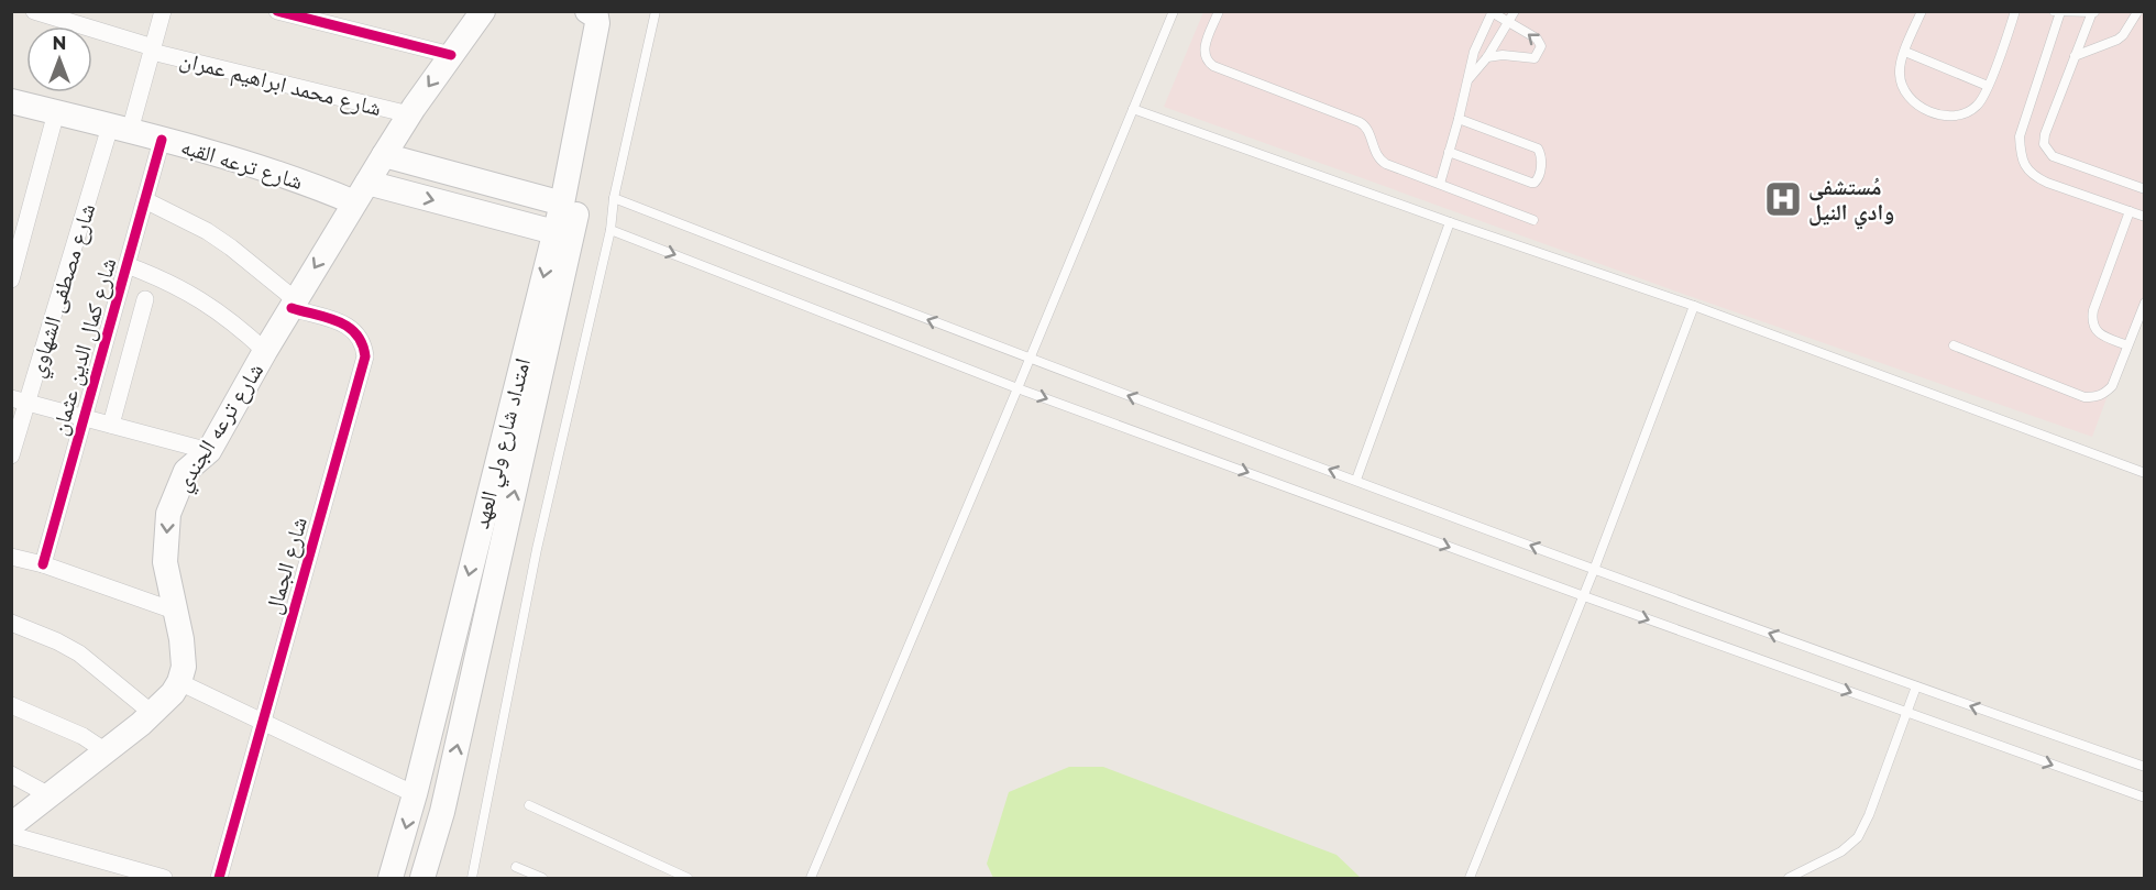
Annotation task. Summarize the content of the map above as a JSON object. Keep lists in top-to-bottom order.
{
  "streets": {
    "main road": ["شارع ترعه القبه", "شارع ترعه الجندي", "امتداد شارع ولي العهد"],
    "street": [
      "شارع محمد ابراهيم عمران",
      "شارع مصطفى الشهاوي",
      "شارع كمال الدين عثمان",
      "شارع الجمال"
    ]
  },
  "crossings": [
    ["شارع محمد ابراهيم عمران", "شارع مصطفى الشهاوي"],
    ["شارع محمد ابراهيم عمران", "شارع ترعه الجندي"],
    ["شارع ترعه القبه", "شارع مصطفى الشهاوي"],
    ["شارع ترعه القبه", "شارع كمال الدين عثمان"],
    ["شارع ترعه القبه", "شارع ترعه الجندي"],
    ["شارع ترعه القبه", "امتداد شارع ولي العهد"],
    ["شارع ترعه الجندي", "شارع الجمال"]
  ],
  "one_way": ["شارع ترعه الجندي"],
  "places": {
    "hospital": ["مُستشفى وادي النيل"]
  },
  "north": "top"
}
